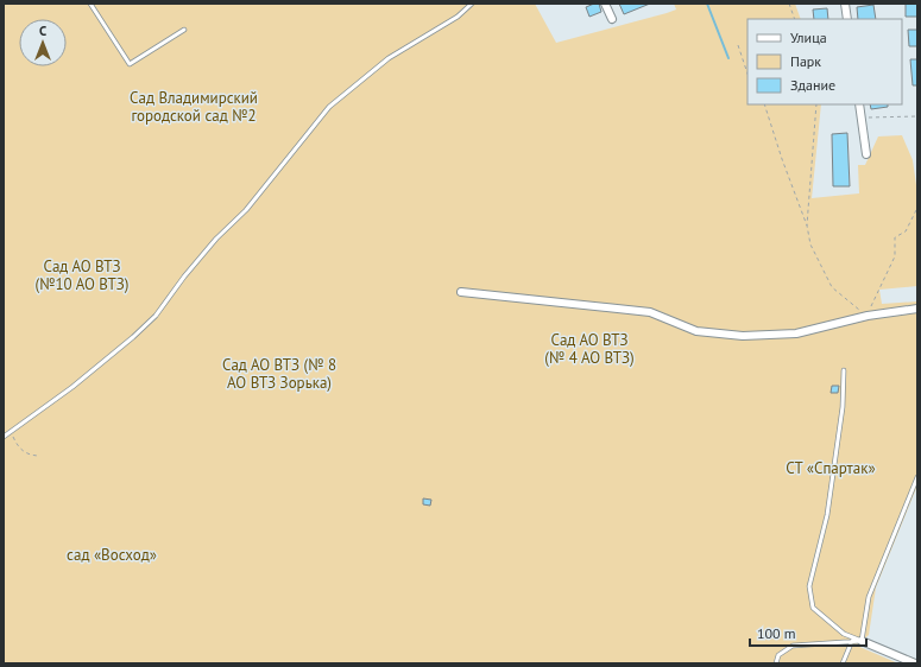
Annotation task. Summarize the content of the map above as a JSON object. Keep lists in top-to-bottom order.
{
  "parks": [
    "Сад Владимирский городской сад №2",
    "Сад АО ВТЗ (№10 АО ВТЗ)",
    "Сад АО ВТЗ (№ 4 АО ВТЗ)",
    "Сад АО ВТЗ (№ 8 АО ВТЗ Зорька)",
    "СТ «Спартак»",
    "сад «Восход»"
  ],
  "legend": ["Улица", "Парк", "Здание"],
  "scale_bar": "100 m",
  "north": "top"
}
